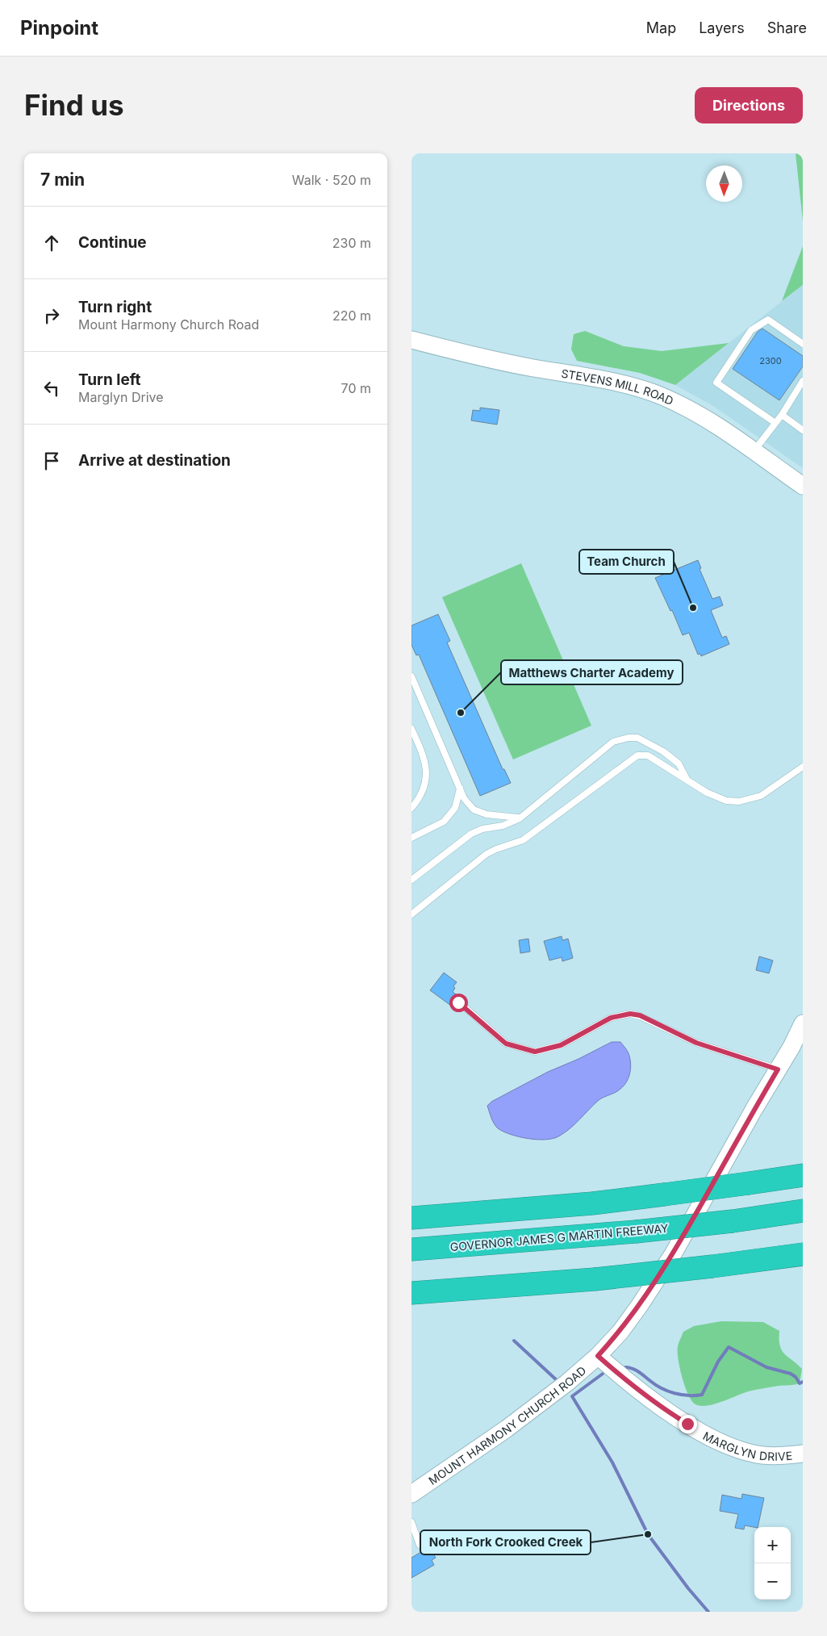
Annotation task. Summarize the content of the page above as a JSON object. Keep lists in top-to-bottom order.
{
  "streets": {
    "highway": ["GOVERNOR JAMES G MARTIN FREEWAY"],
    "street": ["STEVENS MILL ROAD", "MOUNT HARMONY CHURCH ROAD", "MARGLYN DRIVE"]
  },
  "crossings": [
    ["MOUNT HARMONY CHURCH ROAD", "MARGLYN DRIVE"]
  ],
  "places": ["Team Church", "Matthews Charter Academy", "North Fork Crooked Creek"],
  "house_numbers": ["2300"],
  "north": "bottom",
  "page": {
    "header": "Pinpoint",
    "nav": ["Map", "Layers", "Share"],
    "buttons": "Directions",
    "title": "Find us",
    "heading": ["7 min", "Walk · 520 m"],
    "list": [
      ["Continue", "230 m"],
      ["Turn right", "Mount Harmony Church Road", "220 m"],
      ["Turn left", "Marglyn Drive", "70 m"],
      "Arrive at destination"
    ],
    "map_buttons": ["+", "−"]
  }
}
